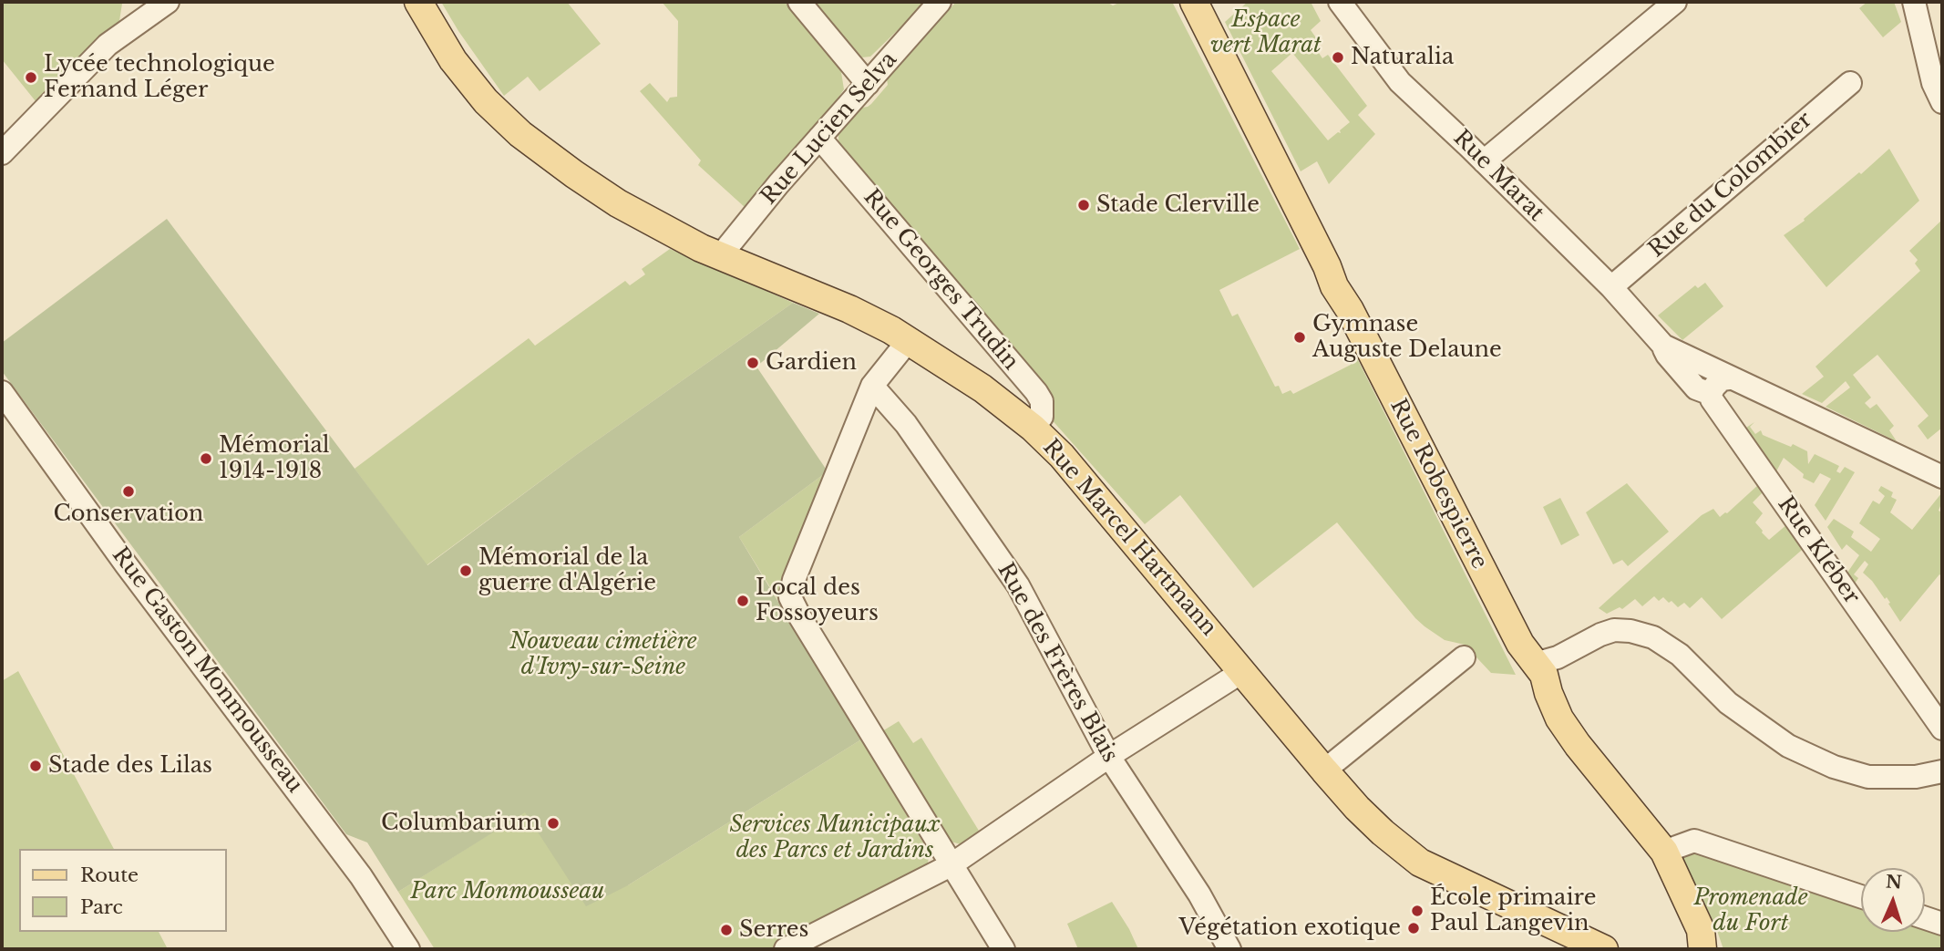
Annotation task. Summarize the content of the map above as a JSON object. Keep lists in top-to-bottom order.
{
  "streets": {
    "main road": ["Rue Robespierre", "Rue Marcel Hartmann"],
    "street": [
      "Rue Lucien Selva",
      "Rue Marat",
      "Rue du Colombier",
      "Rue Georges Trudin",
      "Rue Kléber",
      "Rue des Frères Blais",
      "Rue Gaston Monmousseau"
    ]
  },
  "crossings": [
    ["Rue Lucien Selva", "Rue Georges Trudin"],
    ["Rue Lucien Selva", "Rue Marcel Hartmann"],
    ["Rue Marat", "Rue du Colombier"],
    ["Rue Marat", "Rue Kléber"],
    ["Rue Georges Trudin", "Rue Marcel Hartmann"]
  ],
  "parks": [
    "Espace vert Marat",
    "Nouveau cimetière d'Ivry-sur-Seine",
    "Services Municipaux des Parcs et Jardins",
    "Parc Monmousseau",
    "Promenade du Fort"
  ],
  "places": [
    "Naturalia",
    "Lycée technologique Fernand Léger",
    "Stade Clerville",
    "Gymnase Auguste Delaune",
    "Gardien",
    "Mémorial 1914-1918",
    "Conservation",
    "Mémorial de la guerre d'Algérie",
    "Local des Fossoyeurs",
    "Stade des Lilas",
    "Columbarium",
    "École primaire Paul Langevin",
    "Végétation exotique",
    "Serres"
  ],
  "legend": ["Route", "Parc"],
  "north": "top"
}
